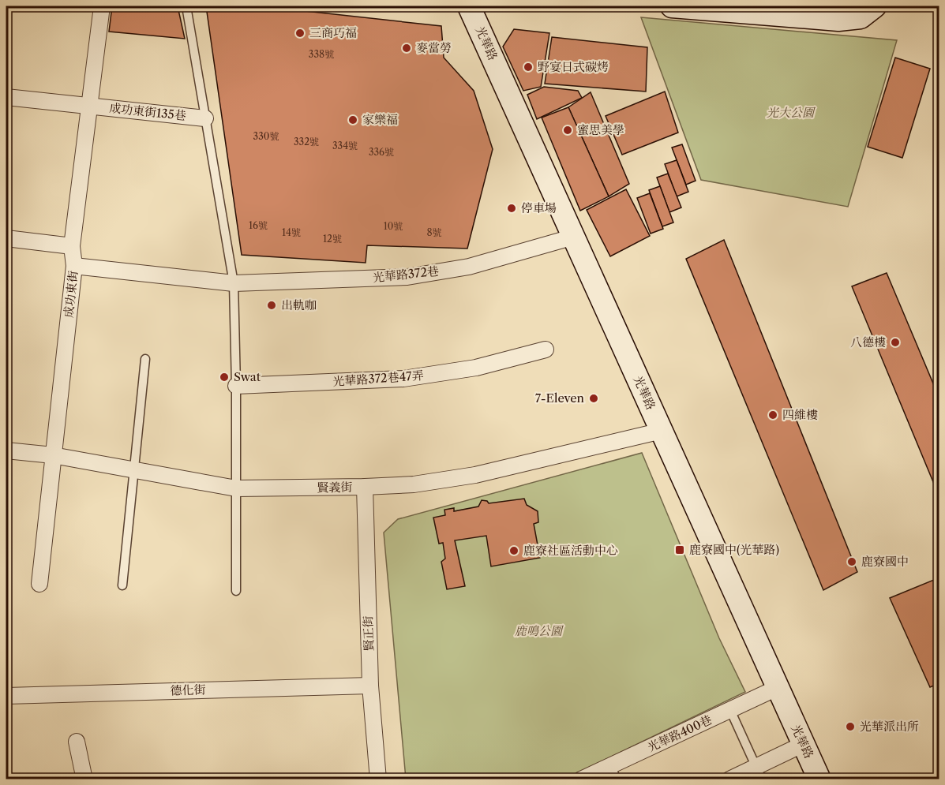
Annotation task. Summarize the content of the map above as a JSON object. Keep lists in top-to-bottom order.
{
  "streets": {
    "street": [
      "光華路",
      "成功東街135巷",
      "光華路372巷",
      "成功東街",
      "光華路372巷47弄",
      "賢義街",
      "賢正街",
      "德化街",
      "光華路400巷"
    ]
  },
  "crossings": [
    ["光華路", "光華路372巷"],
    ["光華路", "賢義街"],
    ["光華路", "光華路400巷"],
    ["成功東街135巷", "成功東街"],
    ["光華路372巷", "成功東街"],
    ["成功東街", "賢義街"],
    ["賢義街", "賢正街"],
    ["賢正街", "德化街"]
  ],
  "parks": ["光大公園", "鹿鳴公園"],
  "places": {
    "other": [
      "三商巧福",
      "麥當勞",
      "野宴日式碳烤",
      "家樂福",
      "蜜思美學",
      "停車場",
      "出軌咖",
      "八德樓",
      "Swat",
      "7-Eleven",
      "四維樓",
      "鹿寮社區活動中心",
      "鹿寮國中",
      "光華派出所"
    ],
    "transit": ["鹿寮國中(光華路)"]
  },
  "house_numbers": [
    "338號",
    "330號",
    "332號",
    "334號",
    "336號",
    "16號",
    "10號",
    "14號",
    "8號",
    "12號"
  ]
}
